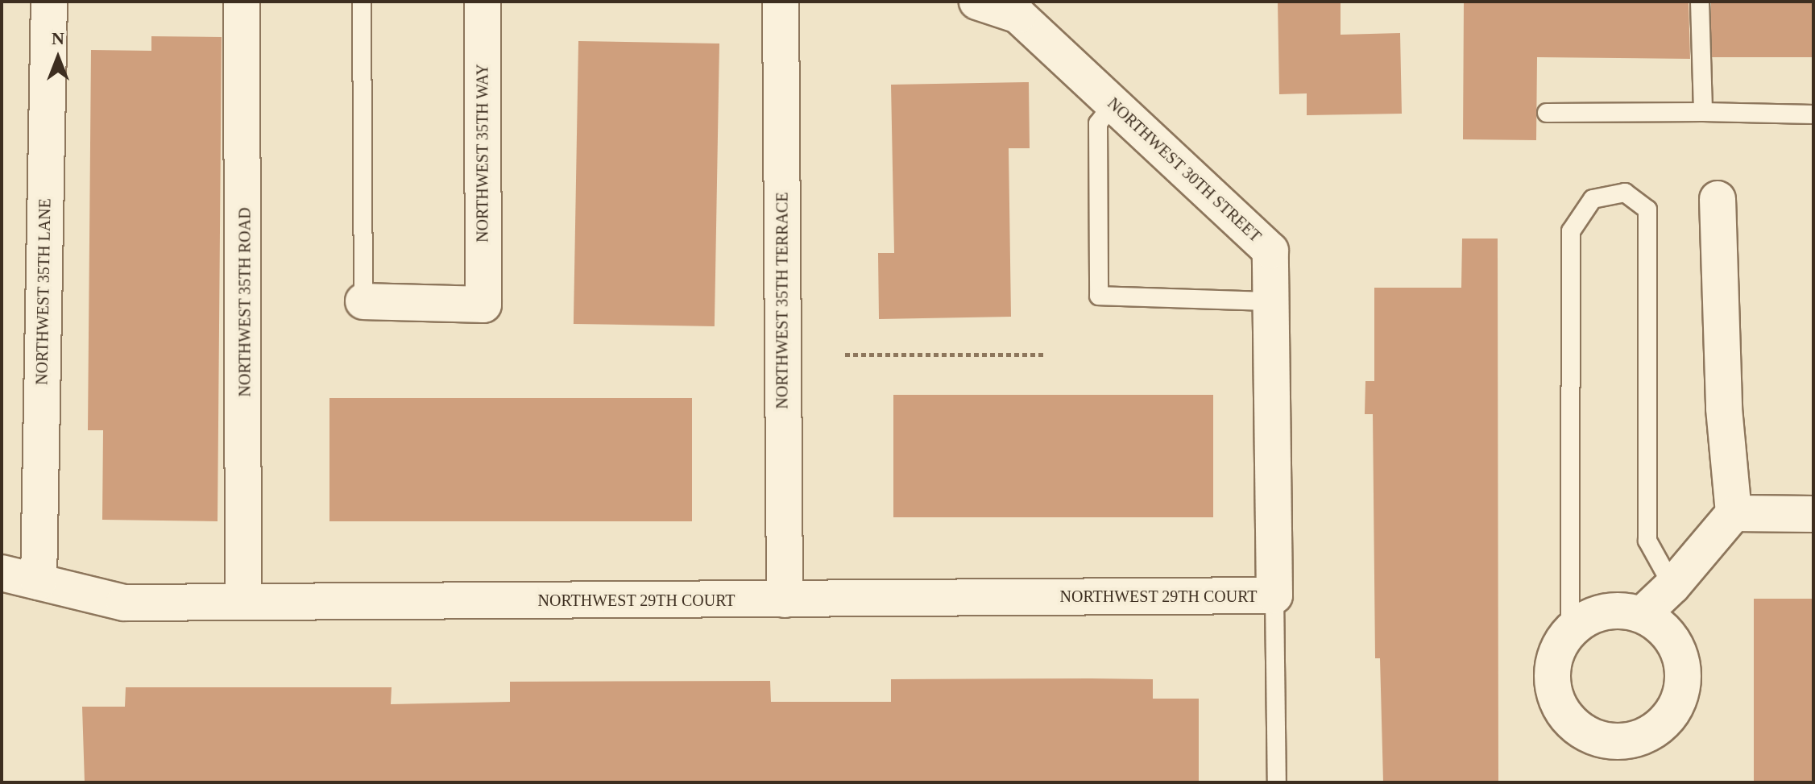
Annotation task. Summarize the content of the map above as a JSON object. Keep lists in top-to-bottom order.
{
  "streets": {
    "street": [
      "NORTHWEST 35TH WAY",
      "NORTHWEST 30TH STREET",
      "NORTHWEST 35TH LANE",
      "NORTHWEST 35TH TERRACE",
      "NORTHWEST 35TH ROAD",
      "NORTHWEST 29TH COURT"
    ]
  },
  "crossings": [
    ["NORTHWEST 30TH STREET", "NORTHWEST 29TH COURT"],
    ["NORTHWEST 35TH LANE", "NORTHWEST 29TH COURT"],
    ["NORTHWEST 35TH TERRACE", "NORTHWEST 29TH COURT"],
    ["NORTHWEST 35TH ROAD", "NORTHWEST 29TH COURT"]
  ],
  "north": "top"
}
